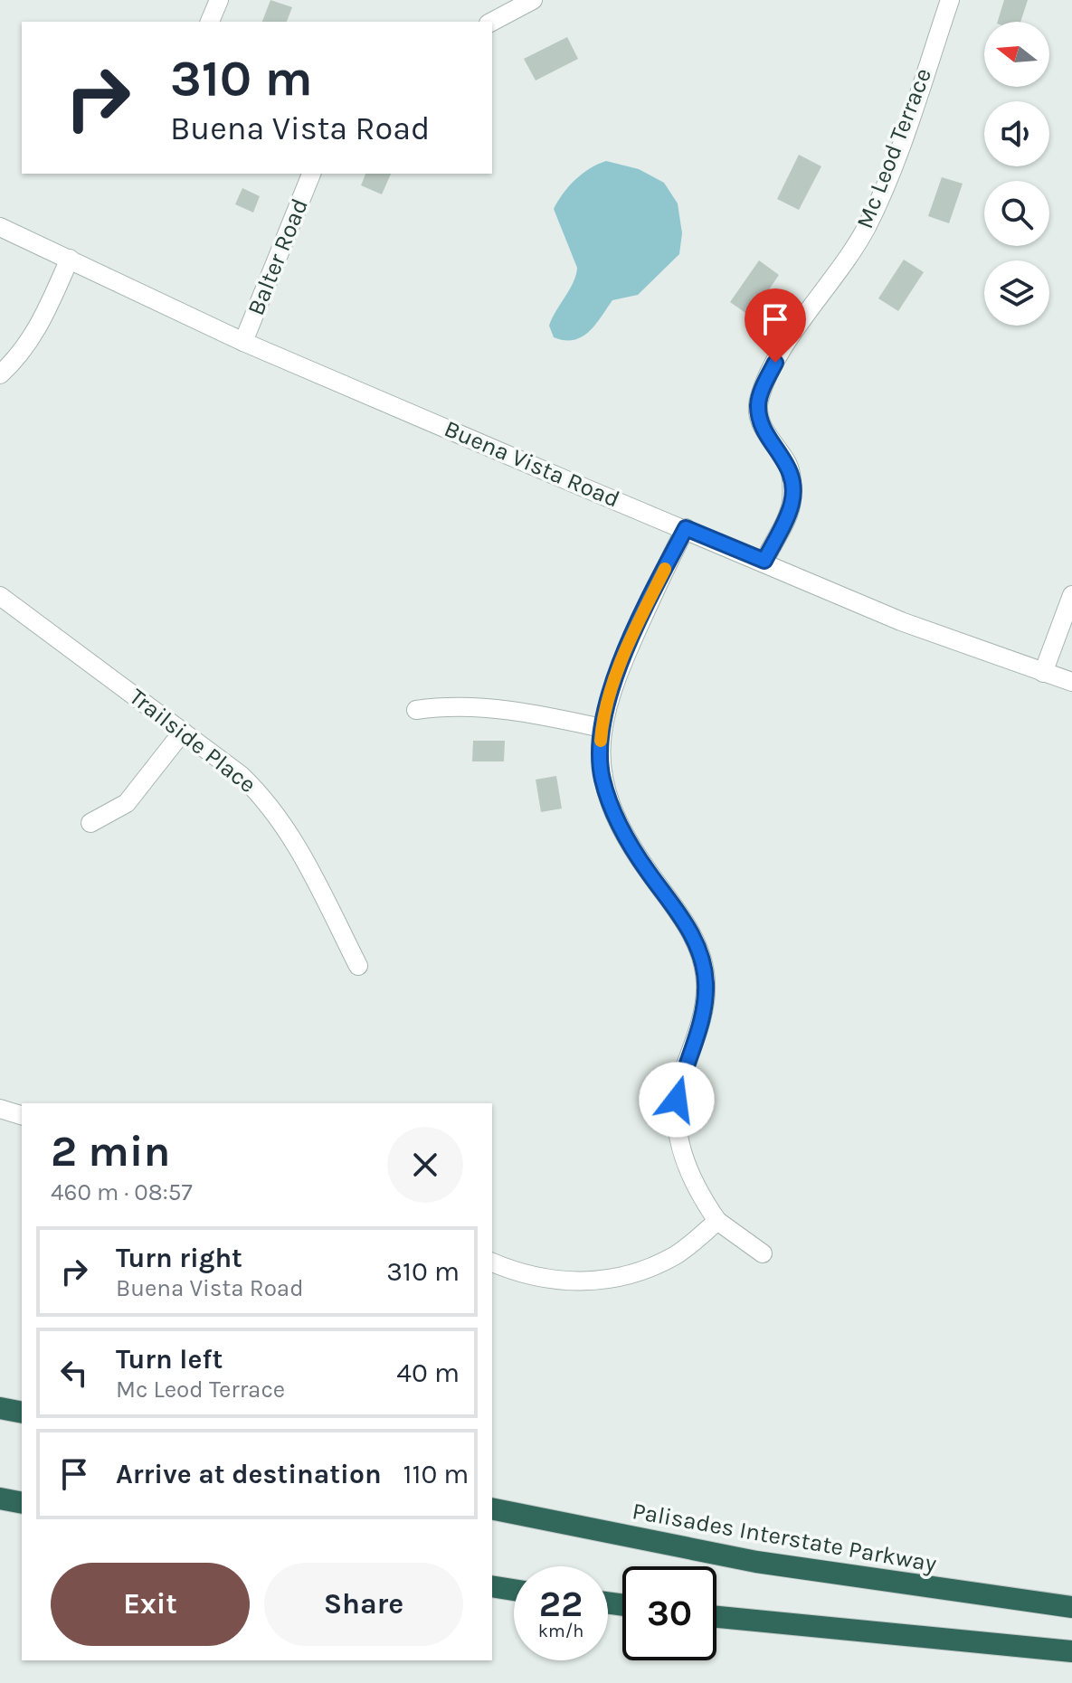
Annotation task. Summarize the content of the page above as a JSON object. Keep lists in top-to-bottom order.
{
  "streets": {
    "highway": ["Palisades Interstate Parkway"],
    "street": [
      "Mc Leod Terrace",
      "Balter Road",
      "Buena Vista Road",
      "Trailside Place"
    ]
  },
  "crossings": [
    ["Mc Leod Terrace", "Buena Vista Road"],
    ["Balter Road", "Buena Vista Road"]
  ],
  "north": "left",
  "page": {
    "turn": ["310 m", "Buena Vista Road"],
    "heading": ["2 min", "460 m · 08:57"],
    "list": [
      {
        "name": "Turn right",
        "note": "Buena Vista Road",
        "value": "310 m"
      },
      {
        "name": "Turn left",
        "note": "Mc Leod Terrace",
        "value": "40 m"
      },
      {
        "name": "Arrive at destination",
        "value": "110 m"
      }
    ],
    "buttons": ["Exit", "Share"],
    "speed": "22 km/h",
    "limit": "30"
  }
}
